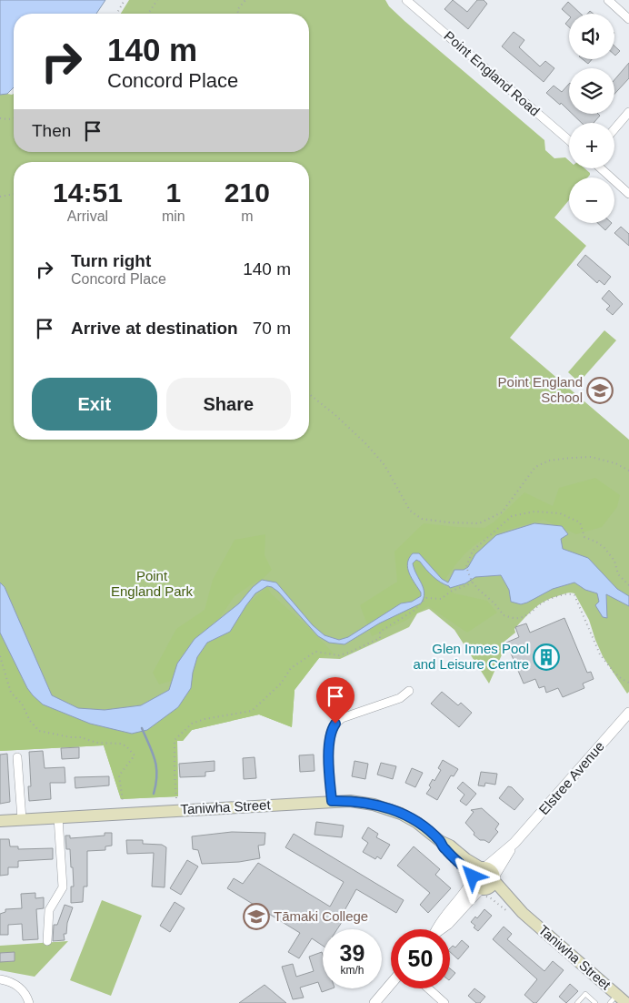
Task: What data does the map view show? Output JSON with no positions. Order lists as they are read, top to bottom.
{
  "streets": {
    "main road": ["Taniwha Street"],
    "street": ["Point England Road", "Elstree Avenue"]
  },
  "crossings": [
    ["Elstree Avenue", "Taniwha Street"]
  ],
  "parks": ["Point England Park"],
  "places": {
    "school or university": ["Point England School", "Tāmaki College"],
    "building": ["Glen Innes Pool and Leisure Centre"]
  },
  "page": {
    "map_buttons": ["+", "−"],
    "turn": ["140 m", "Concord Place"],
    "then": "Then",
    "eta": [
      "14:51",
      "Arrival",
      "1",
      "min",
      "210",
      "m"
    ],
    "list": [
      {
        "name": "Turn right",
        "note": "Concord Place",
        "value": "140 m"
      },
      {
        "name": "Arrive at destination",
        "value": "70 m"
      }
    ],
    "buttons": ["Exit", "Share"],
    "speed": "39 km/h",
    "limit": "50"
  }
}
